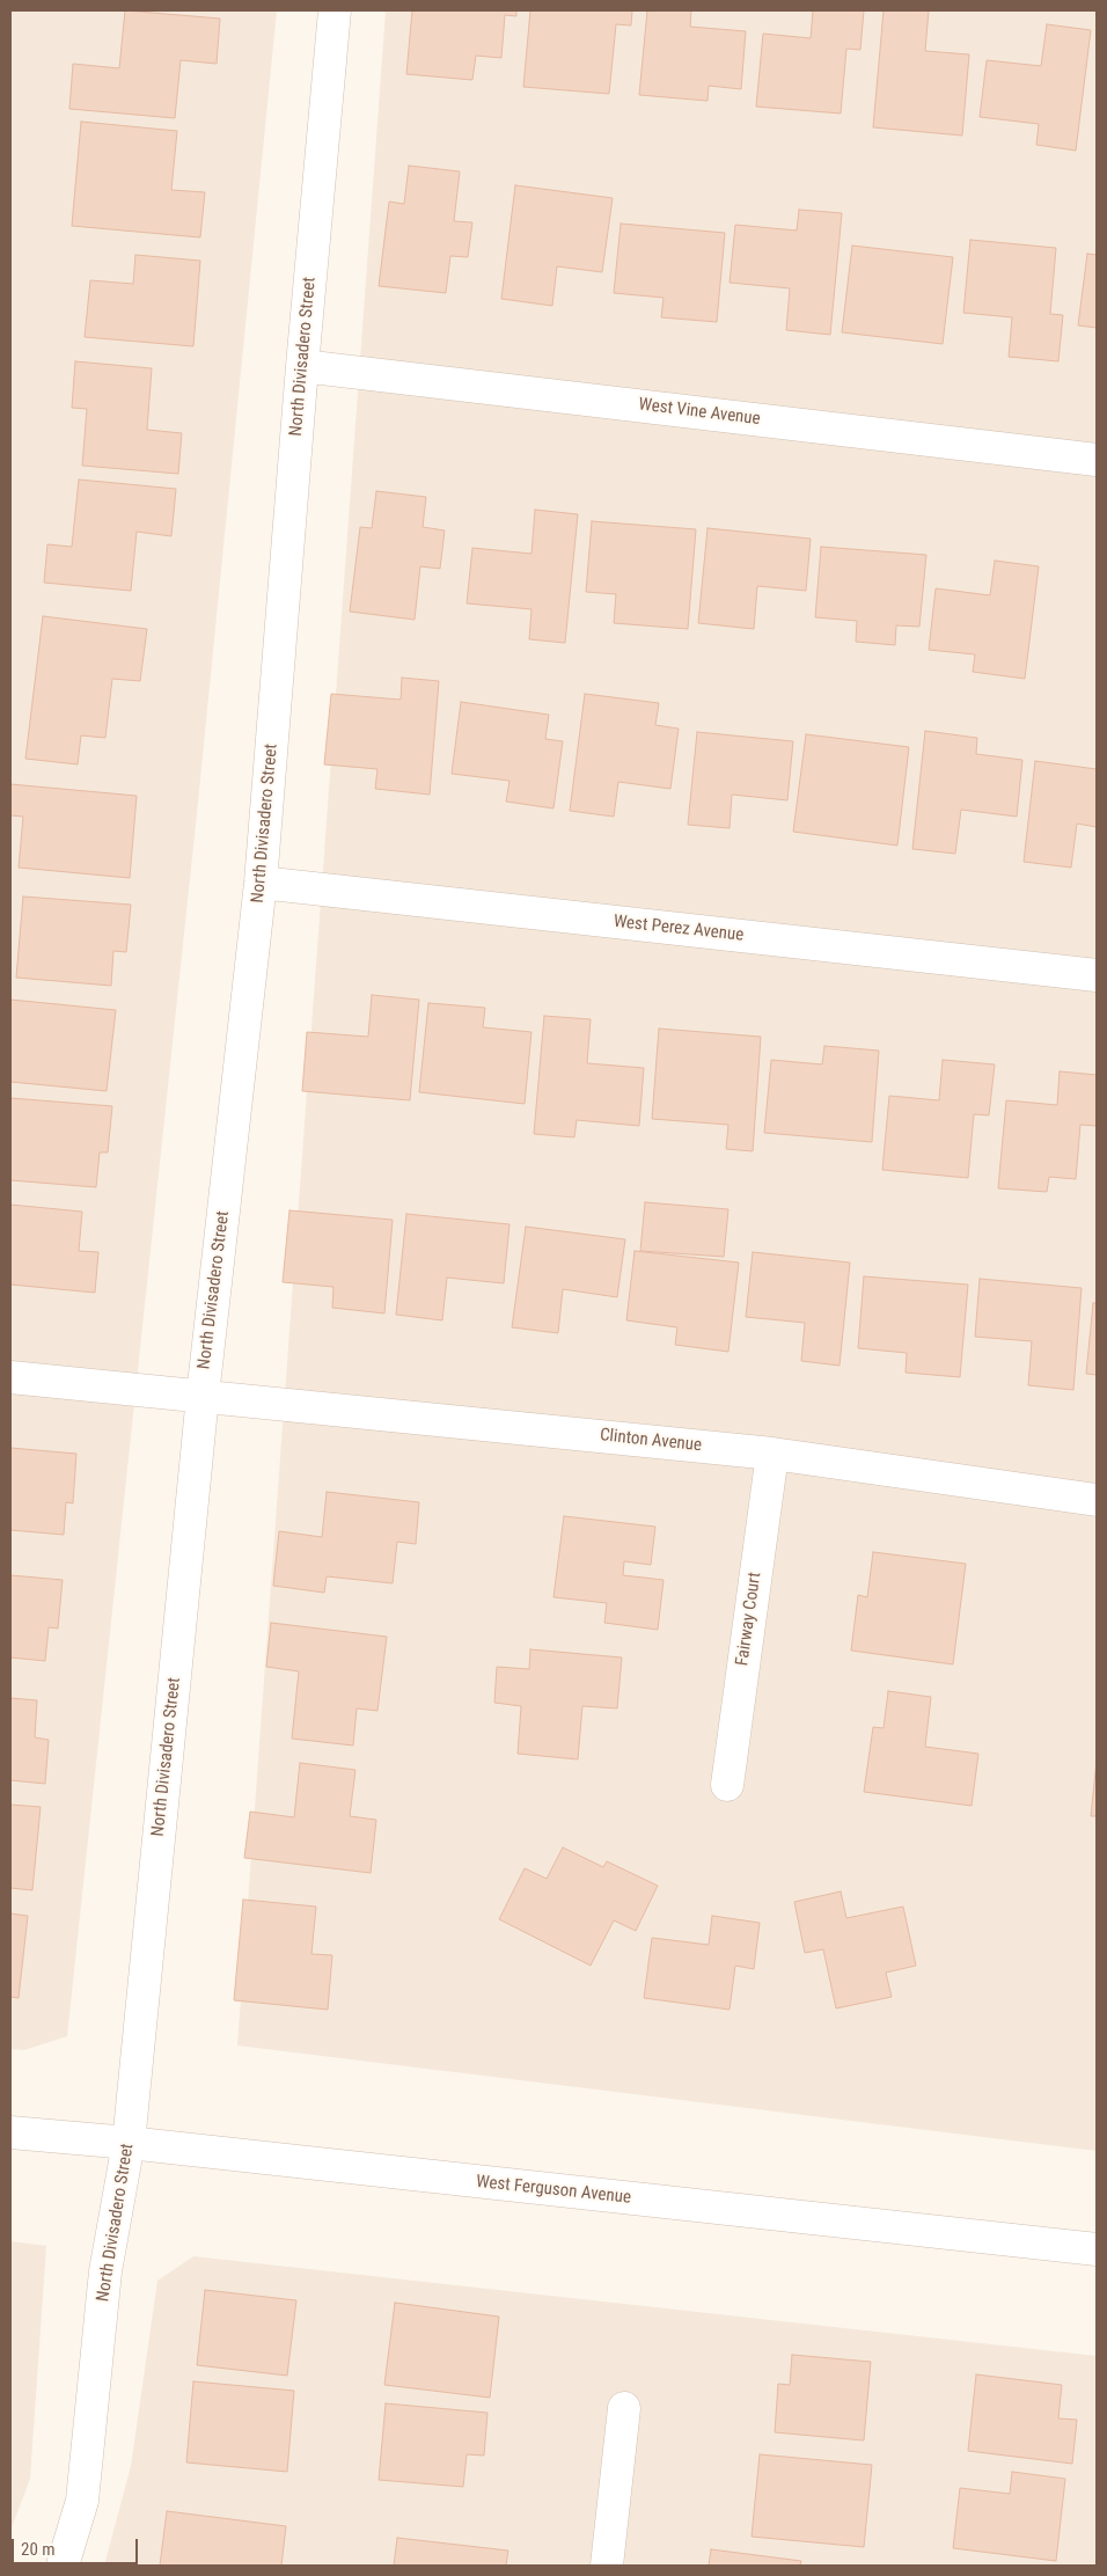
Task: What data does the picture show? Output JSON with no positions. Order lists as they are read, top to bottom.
{
  "streets": {
    "street": [
      "North Divisadero Street",
      "West Vine Avenue",
      "West Perez Avenue",
      "Clinton Avenue",
      "Fairway Court",
      "West Ferguson Avenue"
    ]
  },
  "crossings": [
    ["North Divisadero Street", "West Vine Avenue"],
    ["North Divisadero Street", "West Perez Avenue"],
    ["North Divisadero Street", "Clinton Avenue"],
    ["North Divisadero Street", "West Ferguson Avenue"],
    ["Clinton Avenue", "Fairway Court"]
  ],
  "scale_bar": "20 m"
}
